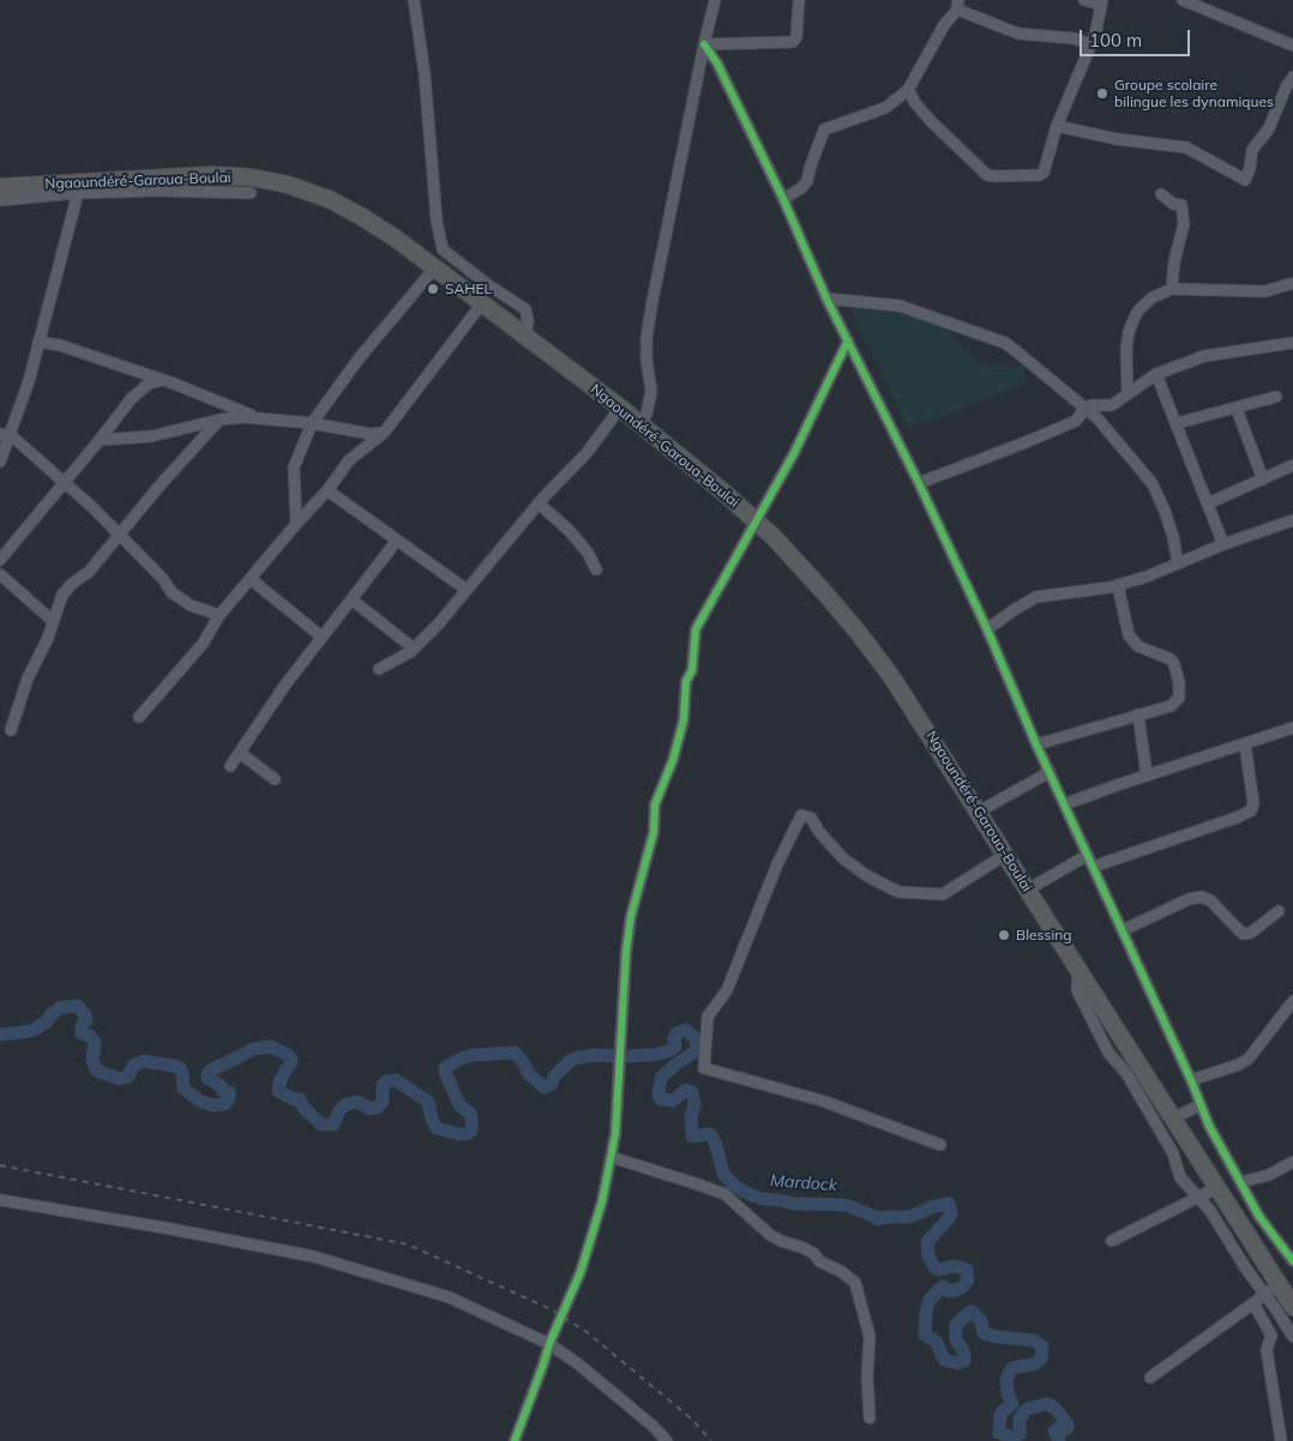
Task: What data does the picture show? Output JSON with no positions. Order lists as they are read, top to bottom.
{
  "streets": {
    "highway": ["Ngaoundéré-Garoua-Boulai"]
  },
  "water": ["Mardock"],
  "places": ["Groupe scolaire bilingue les dynamiques", "SAHEL", "Blessing"],
  "scale_bar": "100 m"
}
